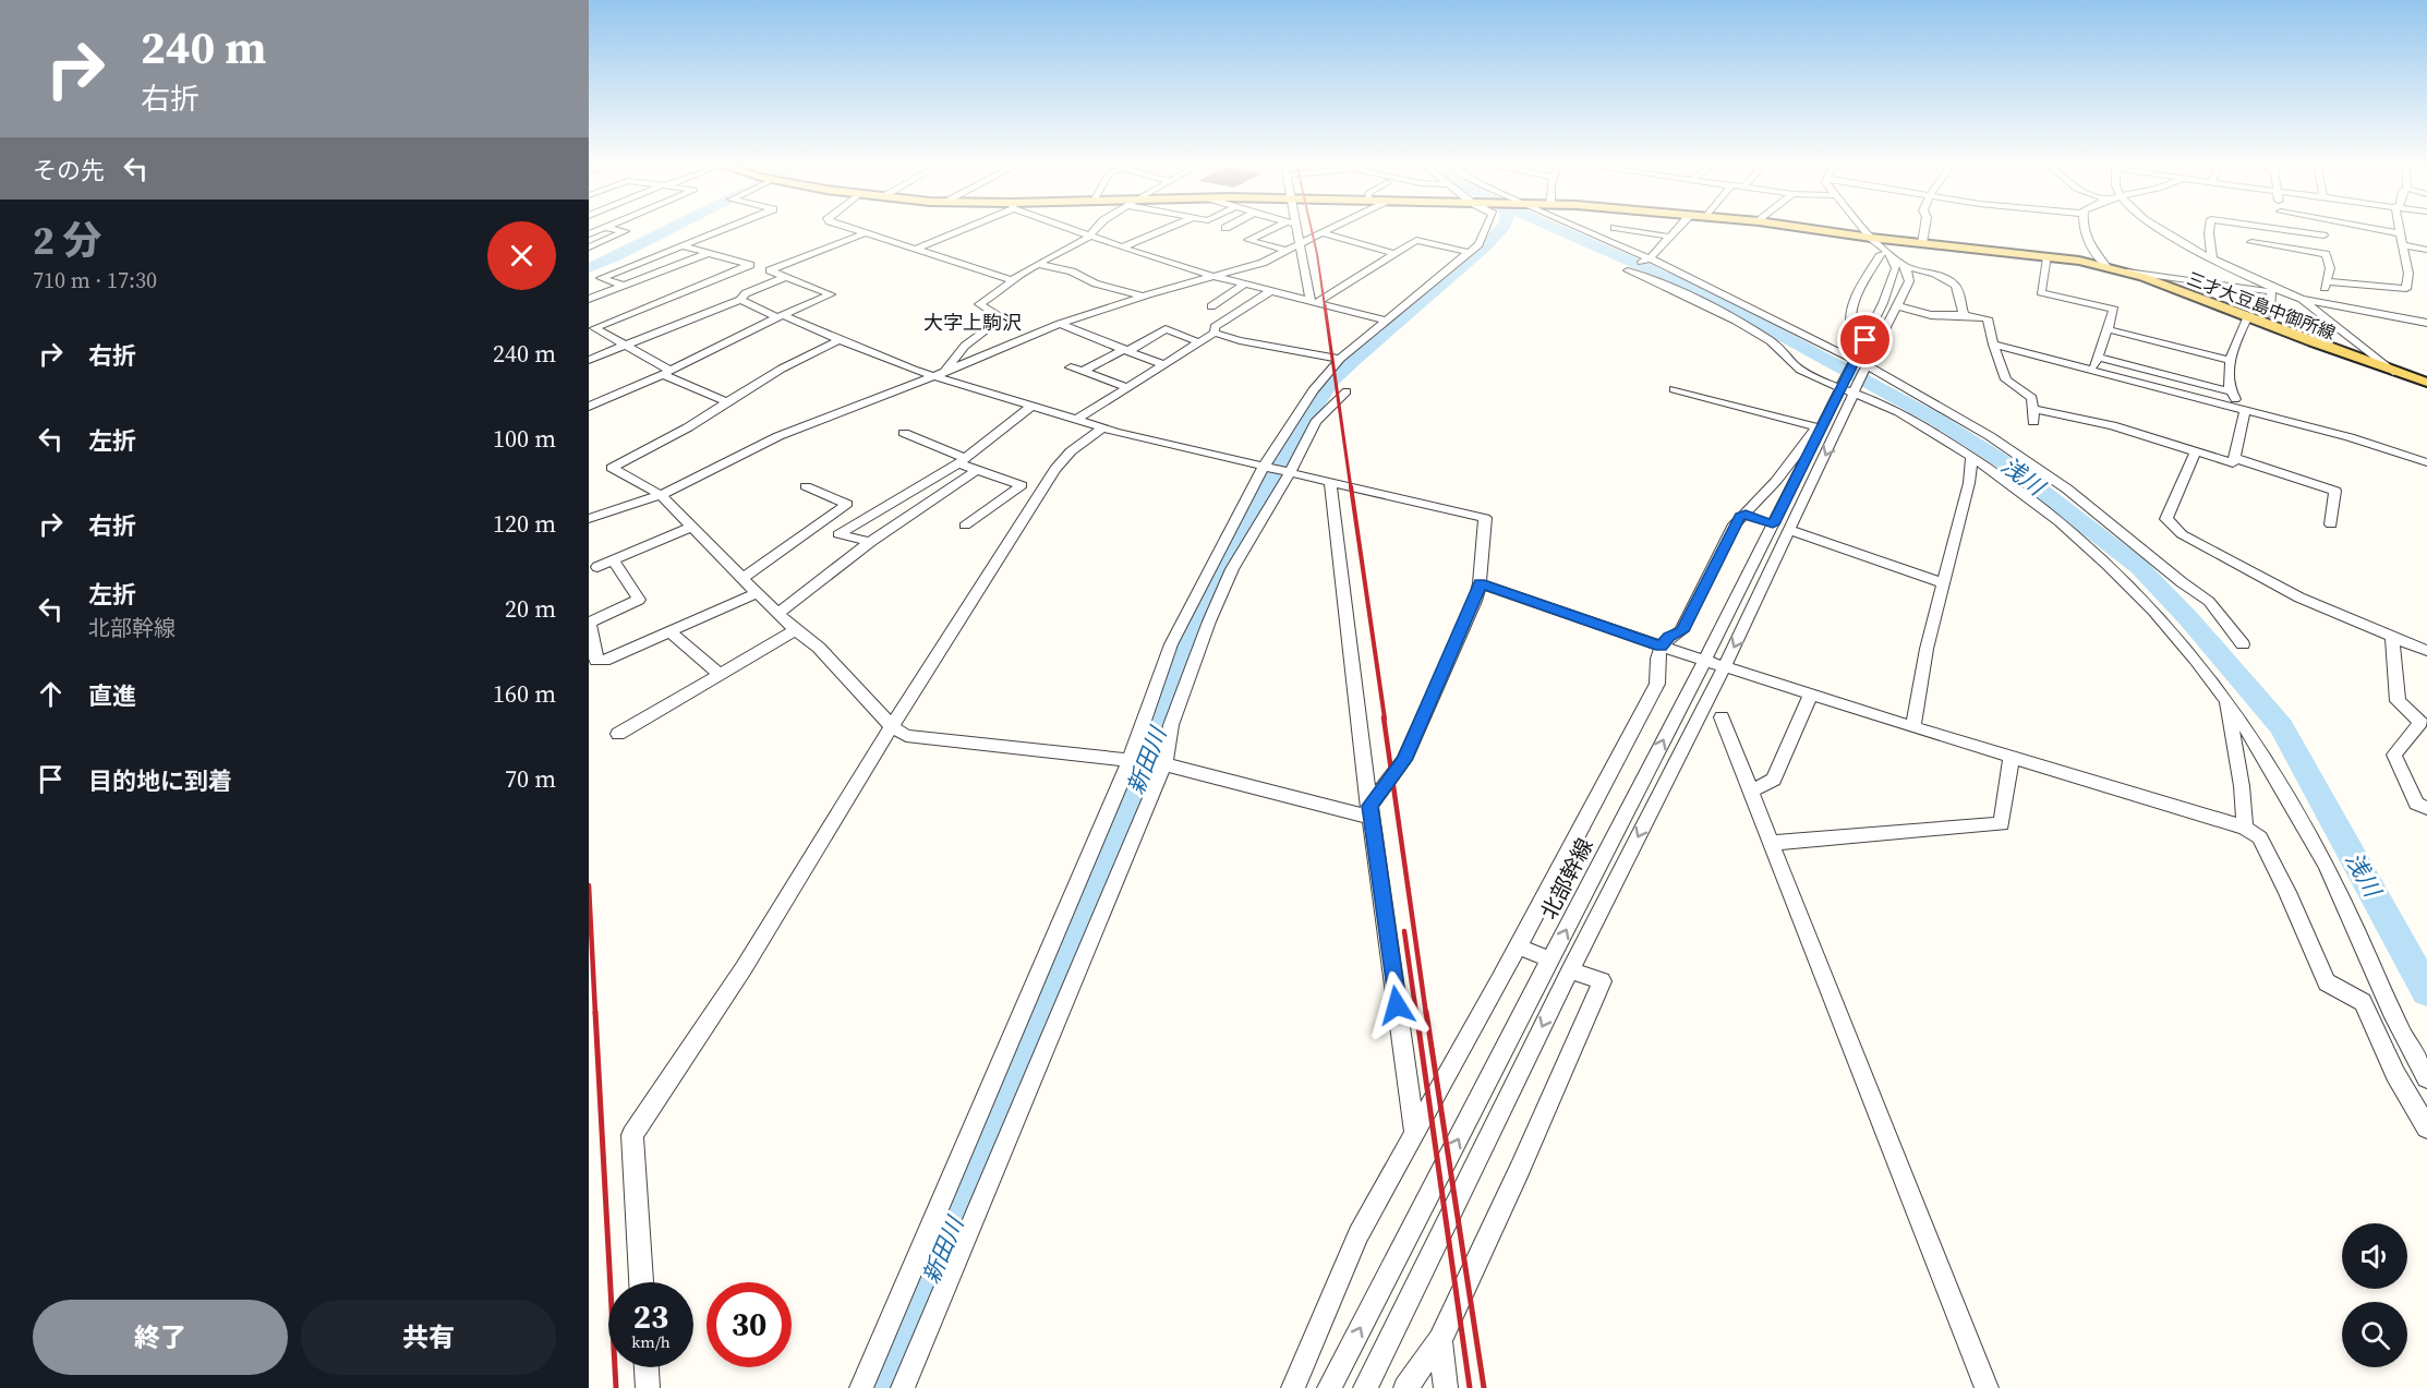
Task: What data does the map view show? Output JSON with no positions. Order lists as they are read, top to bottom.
{
  "streets": {
    "main road": ["三才大豆島中御所線"],
    "street": ["北部幹線"]
  },
  "districts": ["大字上駒沢"],
  "water": ["浅川", "新田川"],
  "page": {
    "turn": ["240 m", "右折"],
    "then": "その先",
    "heading": ["2 分", "710 m · 17:30"],
    "list": [
      {
        "name": "右折",
        "value": "240 m"
      },
      {
        "name": "左折",
        "value": "100 m"
      },
      {
        "name": "右折",
        "value": "120 m"
      },
      {
        "name": "左折",
        "note": "北部幹線",
        "value": "20 m"
      },
      {
        "name": "直進",
        "value": "160 m"
      },
      {
        "name": "目的地に到着",
        "value": "70 m"
      }
    ],
    "speed": "23 km/h",
    "limit": "30",
    "buttons": ["終了", "共有"]
  }
}
